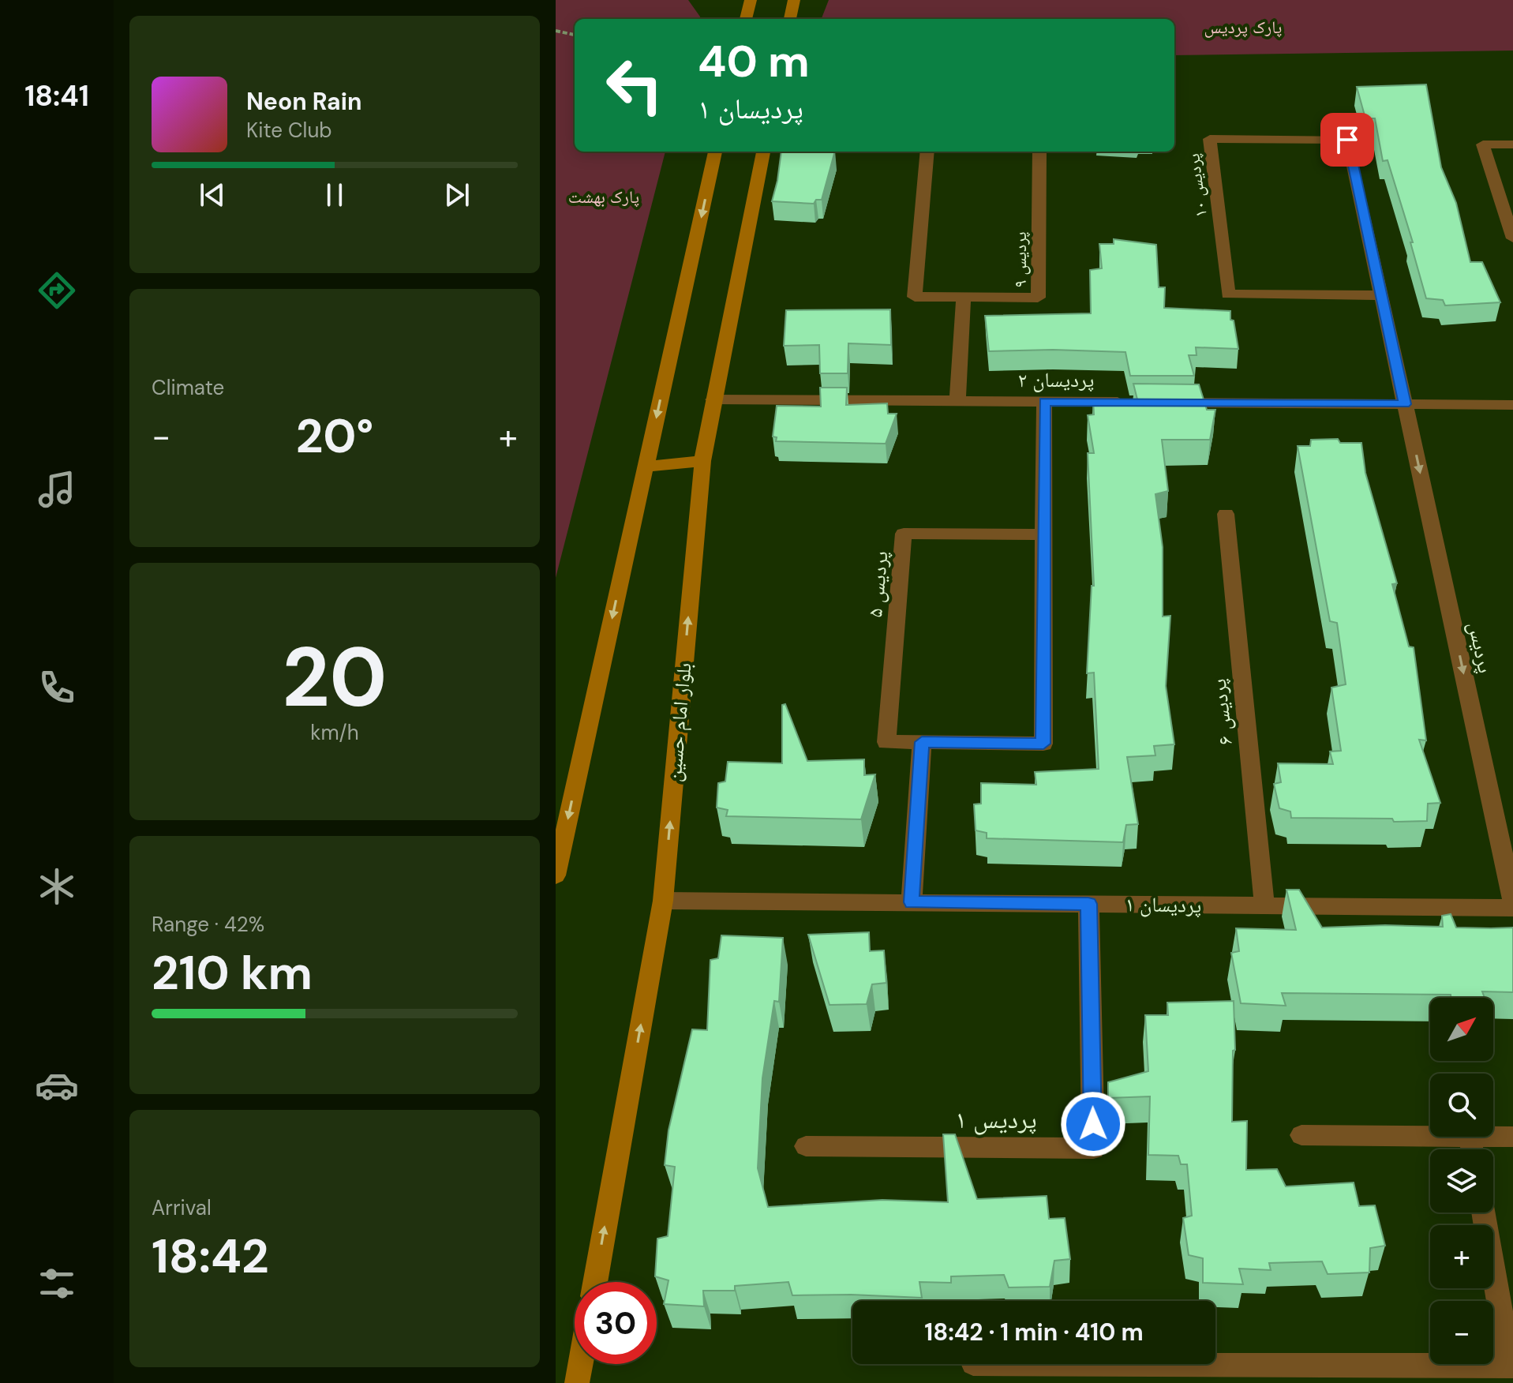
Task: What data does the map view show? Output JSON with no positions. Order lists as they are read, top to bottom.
{
  "streets": {
    "main road": ["بلوار امام حسین"],
    "street": [
      "پردیس ۱۰",
      "پردیس ۹",
      "پردیسان ۲",
      "پردیس ۵",
      "پردیس",
      "پردیس ۶",
      "پردیسان ۱",
      "پردیس ۱"
    ]
  },
  "crossings": [
    ["پردیس ۱۰", "پردیس"],
    ["پردیسان ۲", "پردیس ۵"],
    ["پردیسان ۲", "بلوار امام حسین"],
    ["پردیس ۶", "پردیسان ۱"],
    ["بلوار امام حسین", "پردیسان ۱"],
    ["پردیسان ۱", "پردیس ۱"]
  ],
  "one_way": ["پردیس"],
  "parks": ["پارک پردیس", "پارک بهشت"],
  "north": "top right",
  "page": {
    "tabs": "18:41",
    "turn": ["40 m", "پردیسان ۱"],
    "song": ["Neon Rain", "Kite Club"],
    "tile": [
      "Climate",
      ["20", "km/h"],
      ["Range · 42%", "210 km"],
      ["Arrival", "18:42"]
    ],
    "heat": ["−", "20°", "+"],
    "map_buttons": ["+", "−"],
    "limit": "30",
    "trip": "18:42 · 1 min · 410 m"
  }
}
